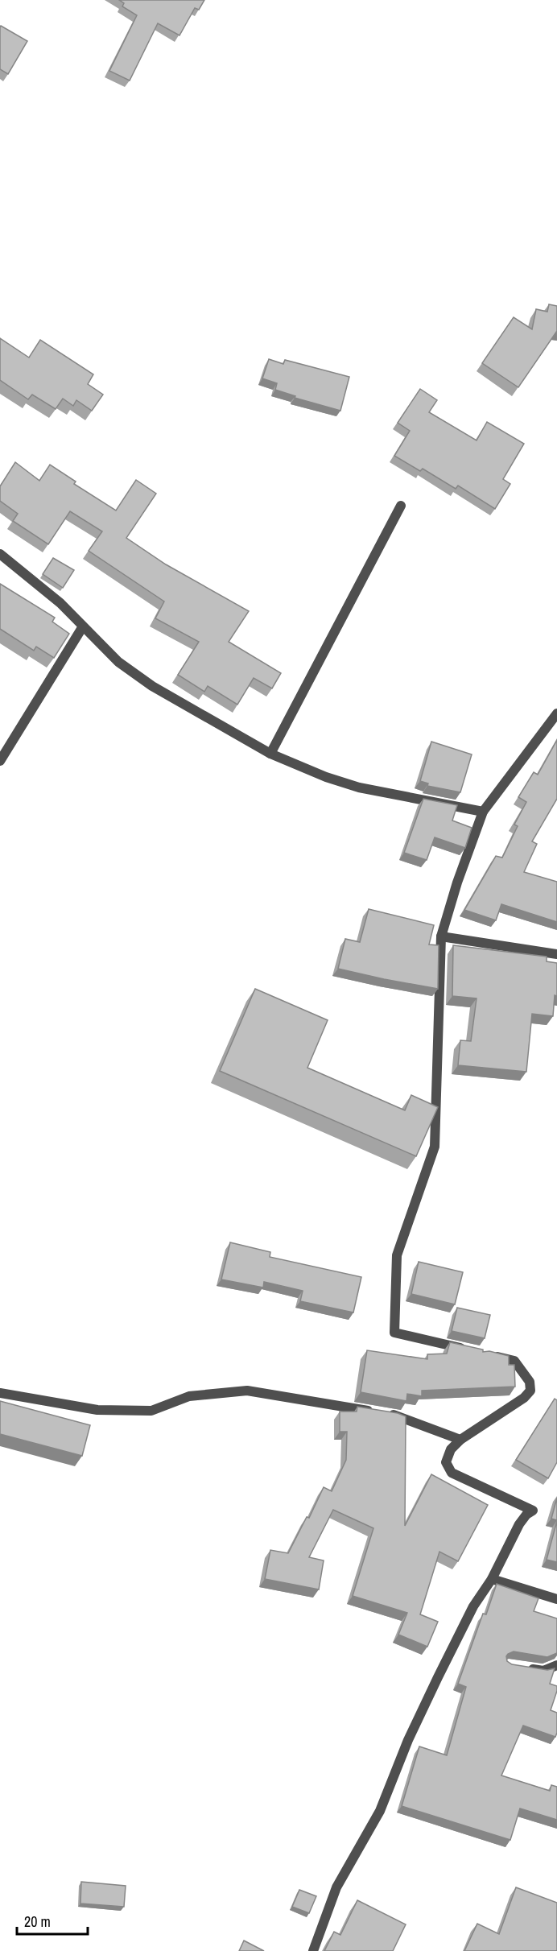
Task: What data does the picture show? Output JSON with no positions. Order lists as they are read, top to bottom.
{
  "scale_bar": "20 m"
}
